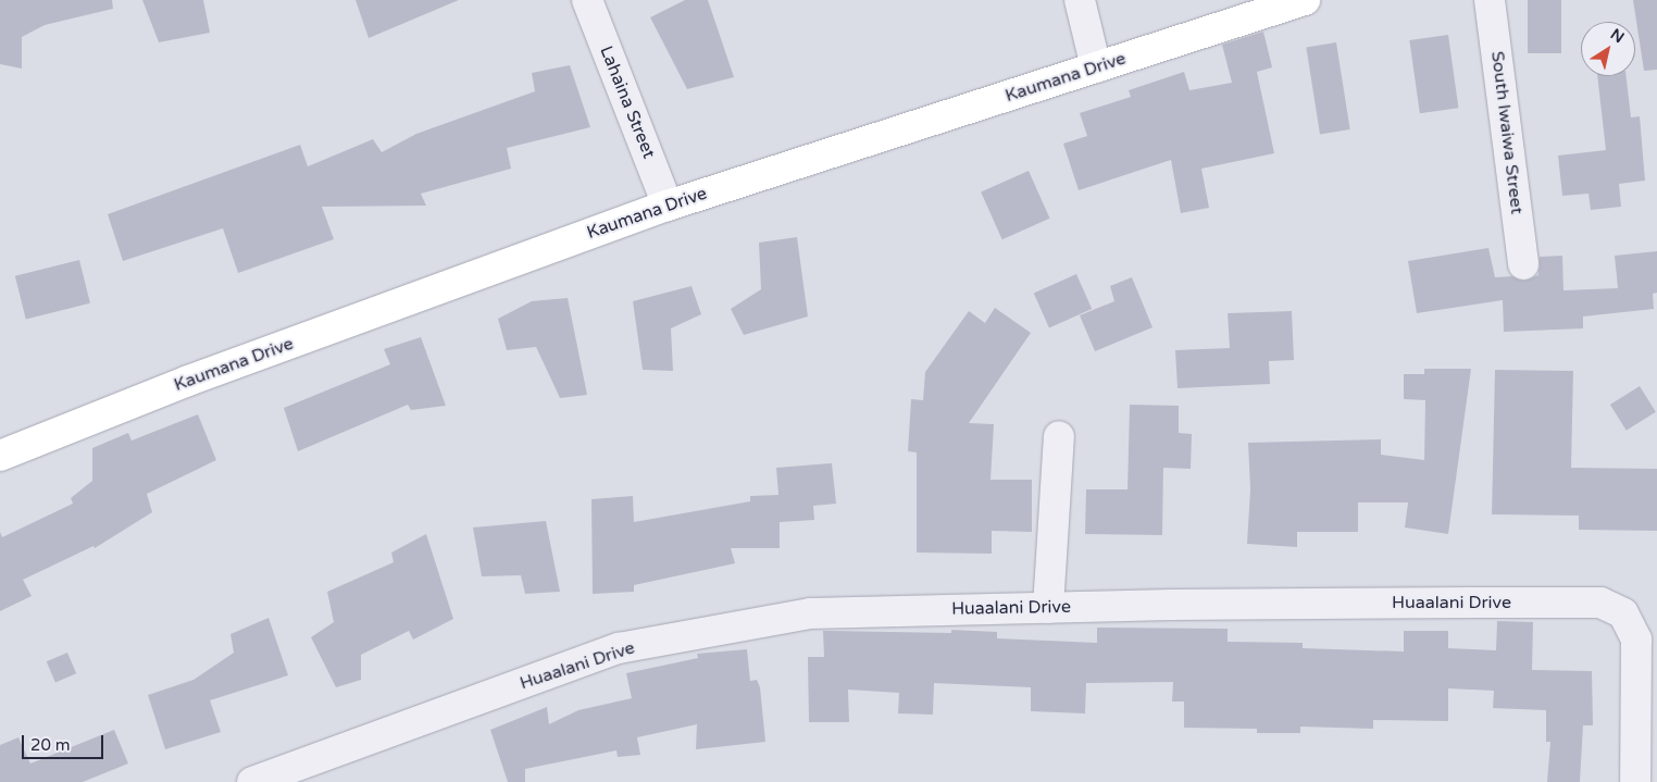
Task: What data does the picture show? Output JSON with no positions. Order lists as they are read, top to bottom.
{
  "streets": {
    "street": [
      "Kaumana Drive",
      "Lahaina Street",
      "South Iwaiwa Street",
      "Huaalani Drive"
    ]
  },
  "crossings": [
    ["Kaumana Drive", "Lahaina Street"]
  ],
  "scale_bar": "20 m",
  "north": "top right"
}
